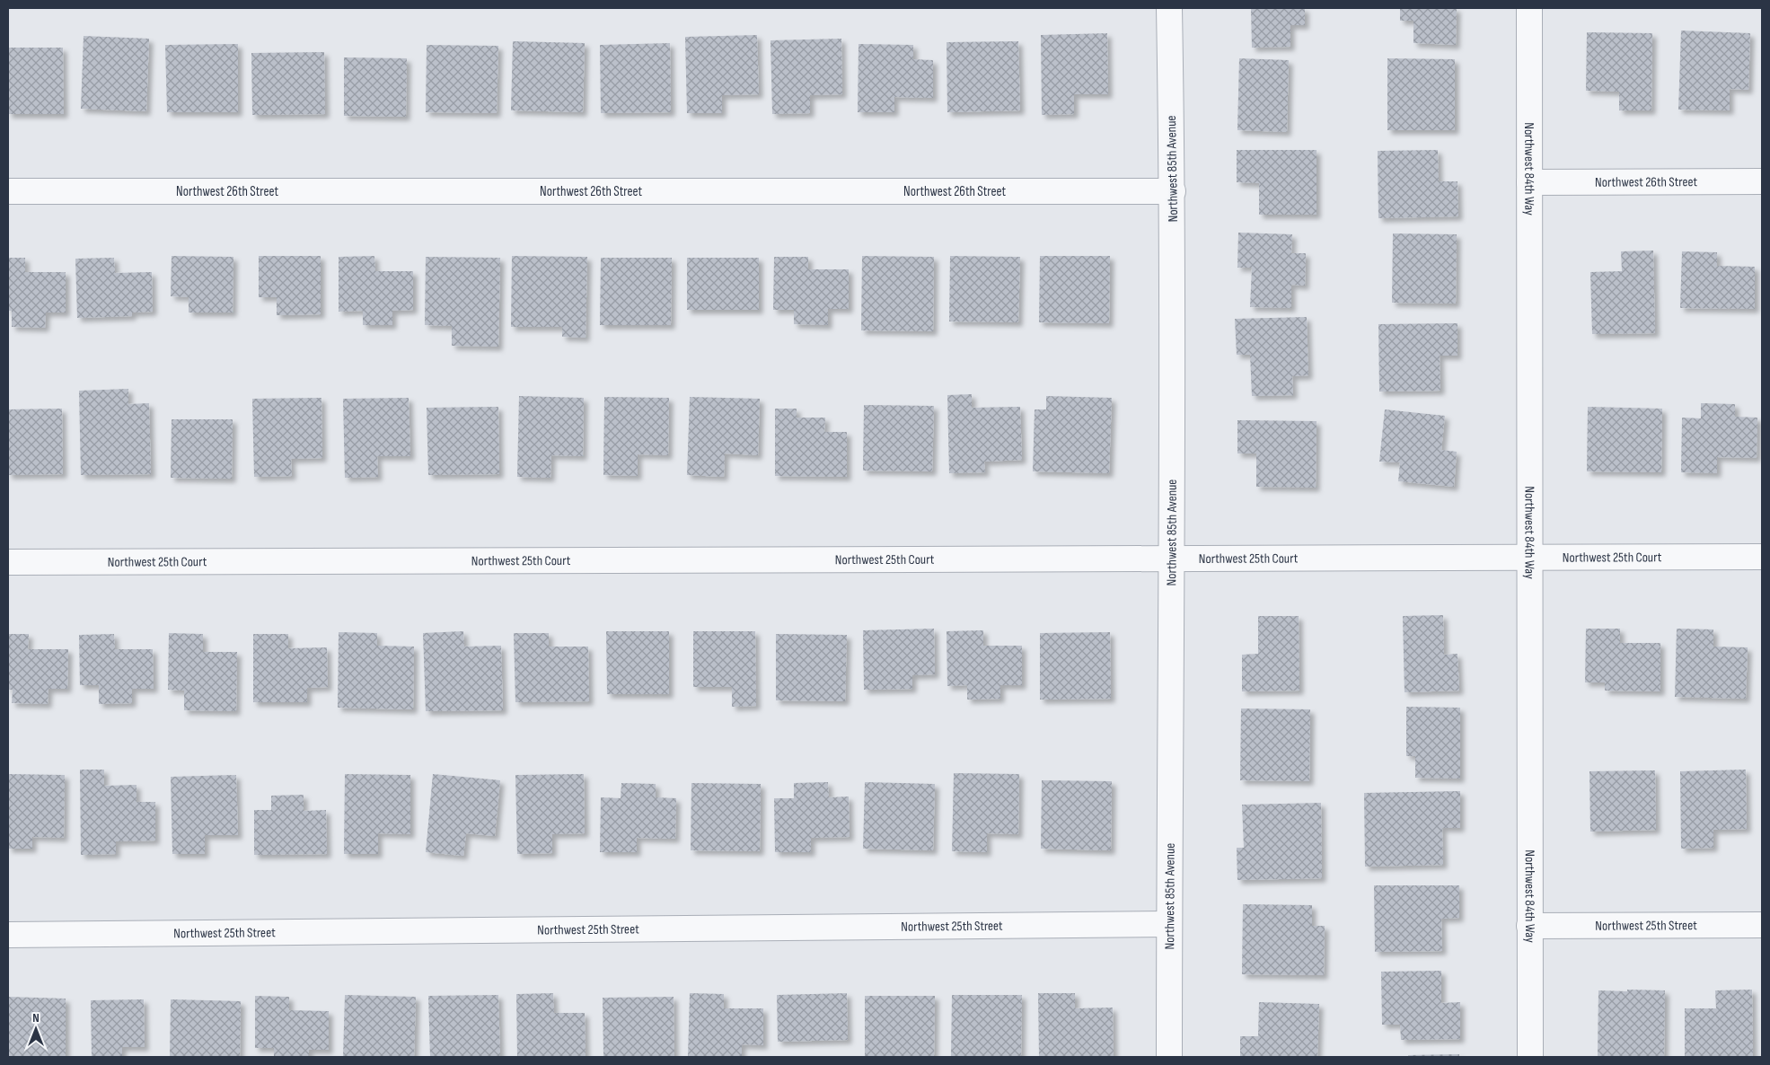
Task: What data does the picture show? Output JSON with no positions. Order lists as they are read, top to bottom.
{
  "streets": {
    "street": [
      "Northwest 85th Avenue",
      "Northwest 84th Way",
      "Northwest 26th Street",
      "Northwest 25th Court",
      "Northwest 25th Street"
    ]
  },
  "crossings": [
    ["Northwest 85th Avenue", "Northwest 26th Street"],
    ["Northwest 85th Avenue", "Northwest 25th Court"],
    ["Northwest 85th Avenue", "Northwest 25th Street"],
    ["Northwest 84th Way", "Northwest 26th Street"],
    ["Northwest 84th Way", "Northwest 25th Court"],
    ["Northwest 84th Way", "Northwest 25th Street"]
  ],
  "north": "top"
}
